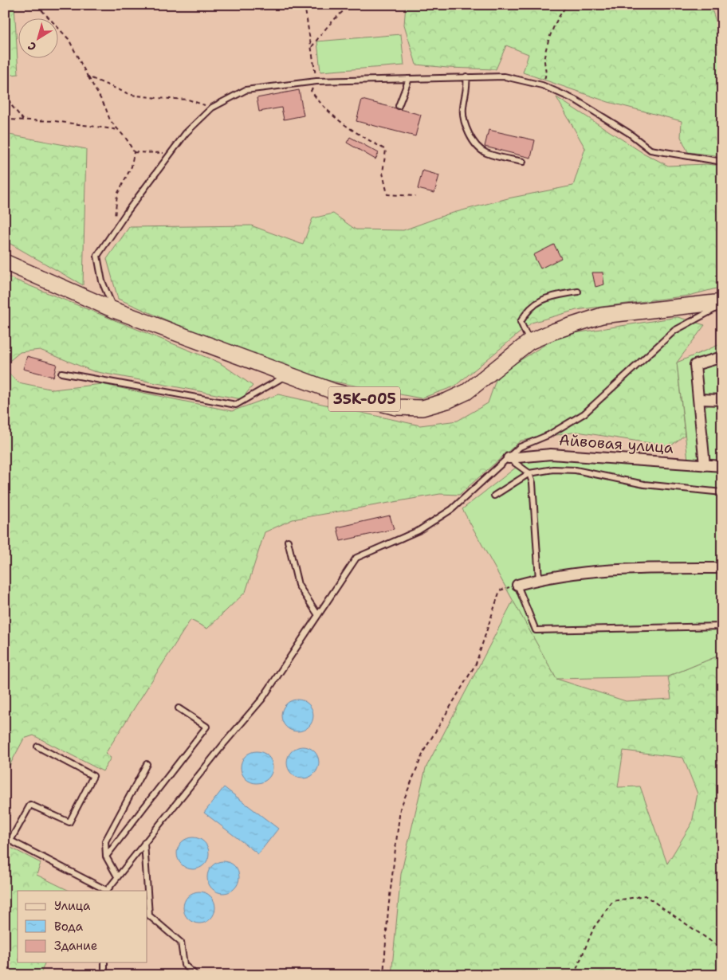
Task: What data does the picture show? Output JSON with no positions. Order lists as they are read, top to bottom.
{
  "streets": {
    "main road": ["35К-005"],
    "street": ["Айвовая улица"]
  },
  "legend": ["Улица", "Вода", "Здание"],
  "north": "bottom left"
}
